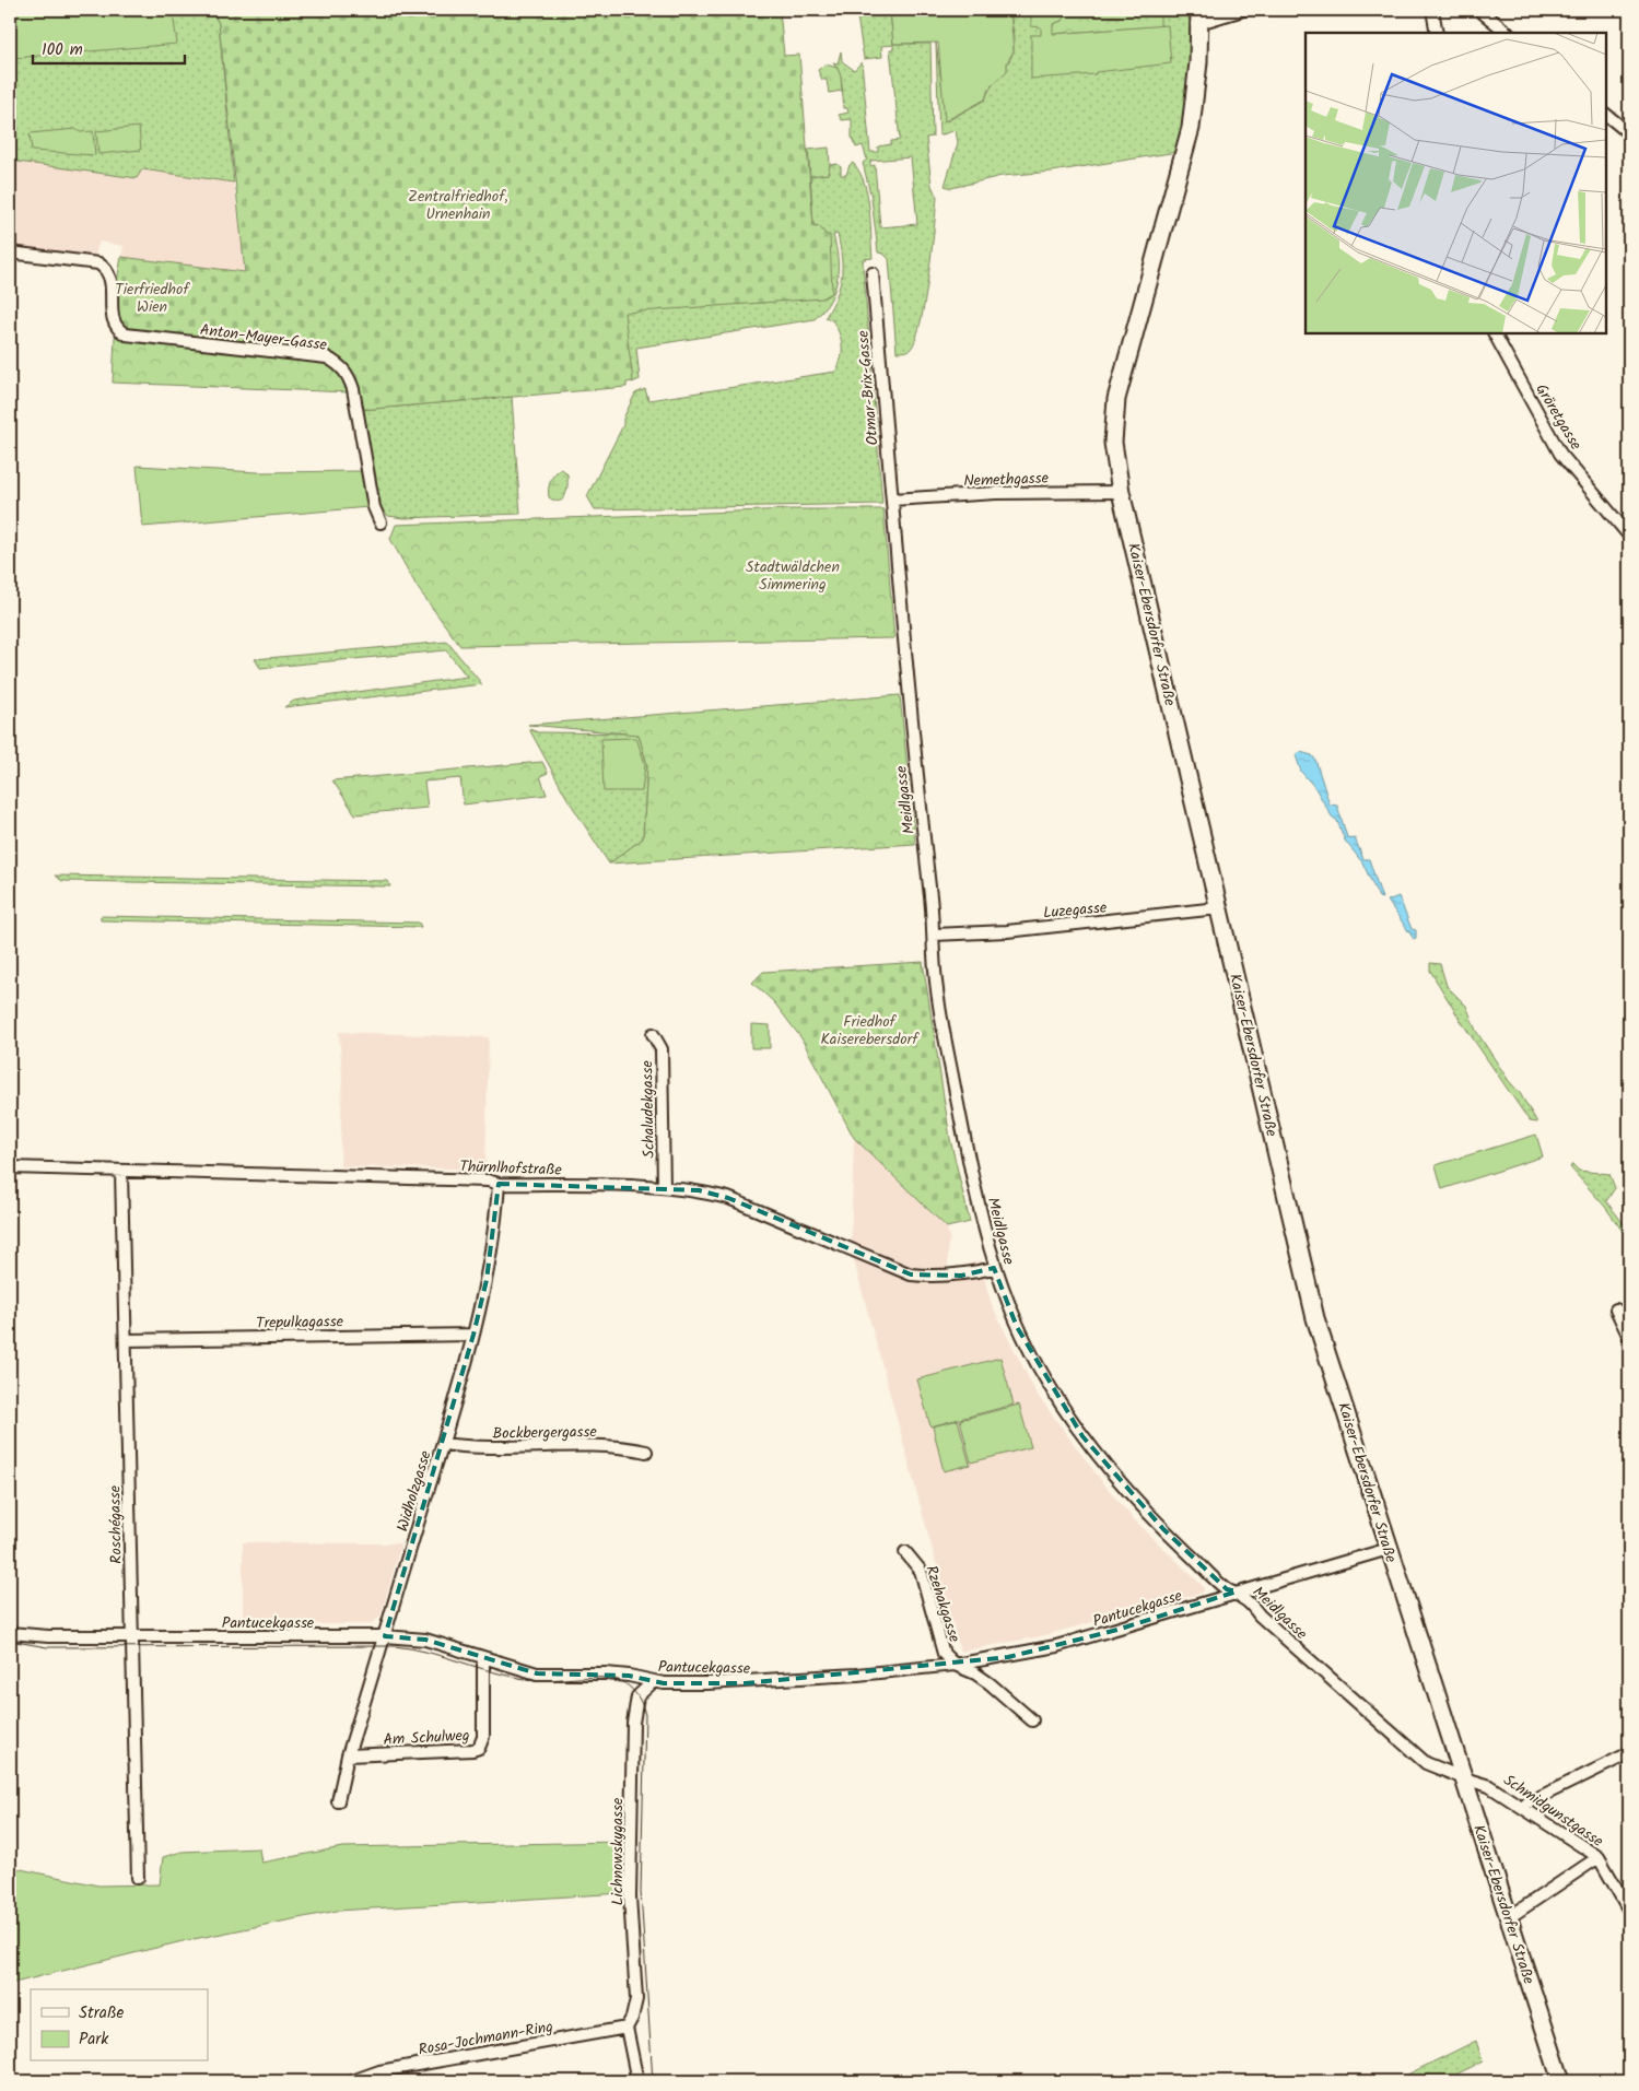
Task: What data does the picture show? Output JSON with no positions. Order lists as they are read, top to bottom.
{
  "streets": {
    "main road": ["Kaiser-Ebersdorfer Straße"],
    "street": [
      "Anton-Mayer-Gasse",
      "Otmar-Brix-Gasse",
      "Gröretgasse",
      "Nemethgasse",
      "Meidlgasse",
      "Luzegasse",
      "Schaludekgasse",
      "Thürnlhofstraße",
      "Trepulkagasse",
      "Bockbergergasse",
      "Widholzgasse",
      "Roschégasse",
      "Rzehakgasse",
      "Pantucekgasse",
      "Am Schulweg",
      "Schmidgunstgasse",
      "Lichnowskygasse",
      "Rosa-Jochmann-Ring"
    ]
  },
  "crossings": [
    ["Otmar-Brix-Gasse", "Nemethgasse"],
    ["Otmar-Brix-Gasse", "Meidlgasse"],
    ["Nemethgasse", "Kaiser-Ebersdorfer Straße"],
    ["Nemethgasse", "Meidlgasse"],
    ["Kaiser-Ebersdorfer Straße", "Meidlgasse"],
    ["Kaiser-Ebersdorfer Straße", "Luzegasse"],
    ["Kaiser-Ebersdorfer Straße", "Pantucekgasse"],
    ["Kaiser-Ebersdorfer Straße", "Schmidgunstgasse"],
    ["Meidlgasse", "Luzegasse"],
    ["Meidlgasse", "Thürnlhofstraße"],
    ["Meidlgasse", "Pantucekgasse"],
    ["Meidlgasse", "Schmidgunstgasse"],
    ["Schaludekgasse", "Thürnlhofstraße"],
    ["Thürnlhofstraße", "Widholzgasse"],
    ["Thürnlhofstraße", "Roschégasse"],
    ["Trepulkagasse", "Widholzgasse"],
    ["Trepulkagasse", "Roschégasse"],
    ["Bockbergergasse", "Widholzgasse"],
    ["Widholzgasse", "Pantucekgasse"],
    ["Widholzgasse", "Am Schulweg"],
    ["Roschégasse", "Pantucekgasse"],
    ["Rzehakgasse", "Pantucekgasse"],
    ["Pantucekgasse", "Am Schulweg"],
    ["Pantucekgasse", "Lichnowskygasse"],
    ["Lichnowskygasse", "Rosa-Jochmann-Ring"]
  ],
  "parks": [
    "Zentralfriedhof, Urnenhain",
    "Tierfriedhof Wien",
    "Stadtwäldchen Simmering",
    "Friedhof Kaiserebersdorf"
  ],
  "legend": ["Straße", "Park"],
  "scale_bar": "100 m"
}
